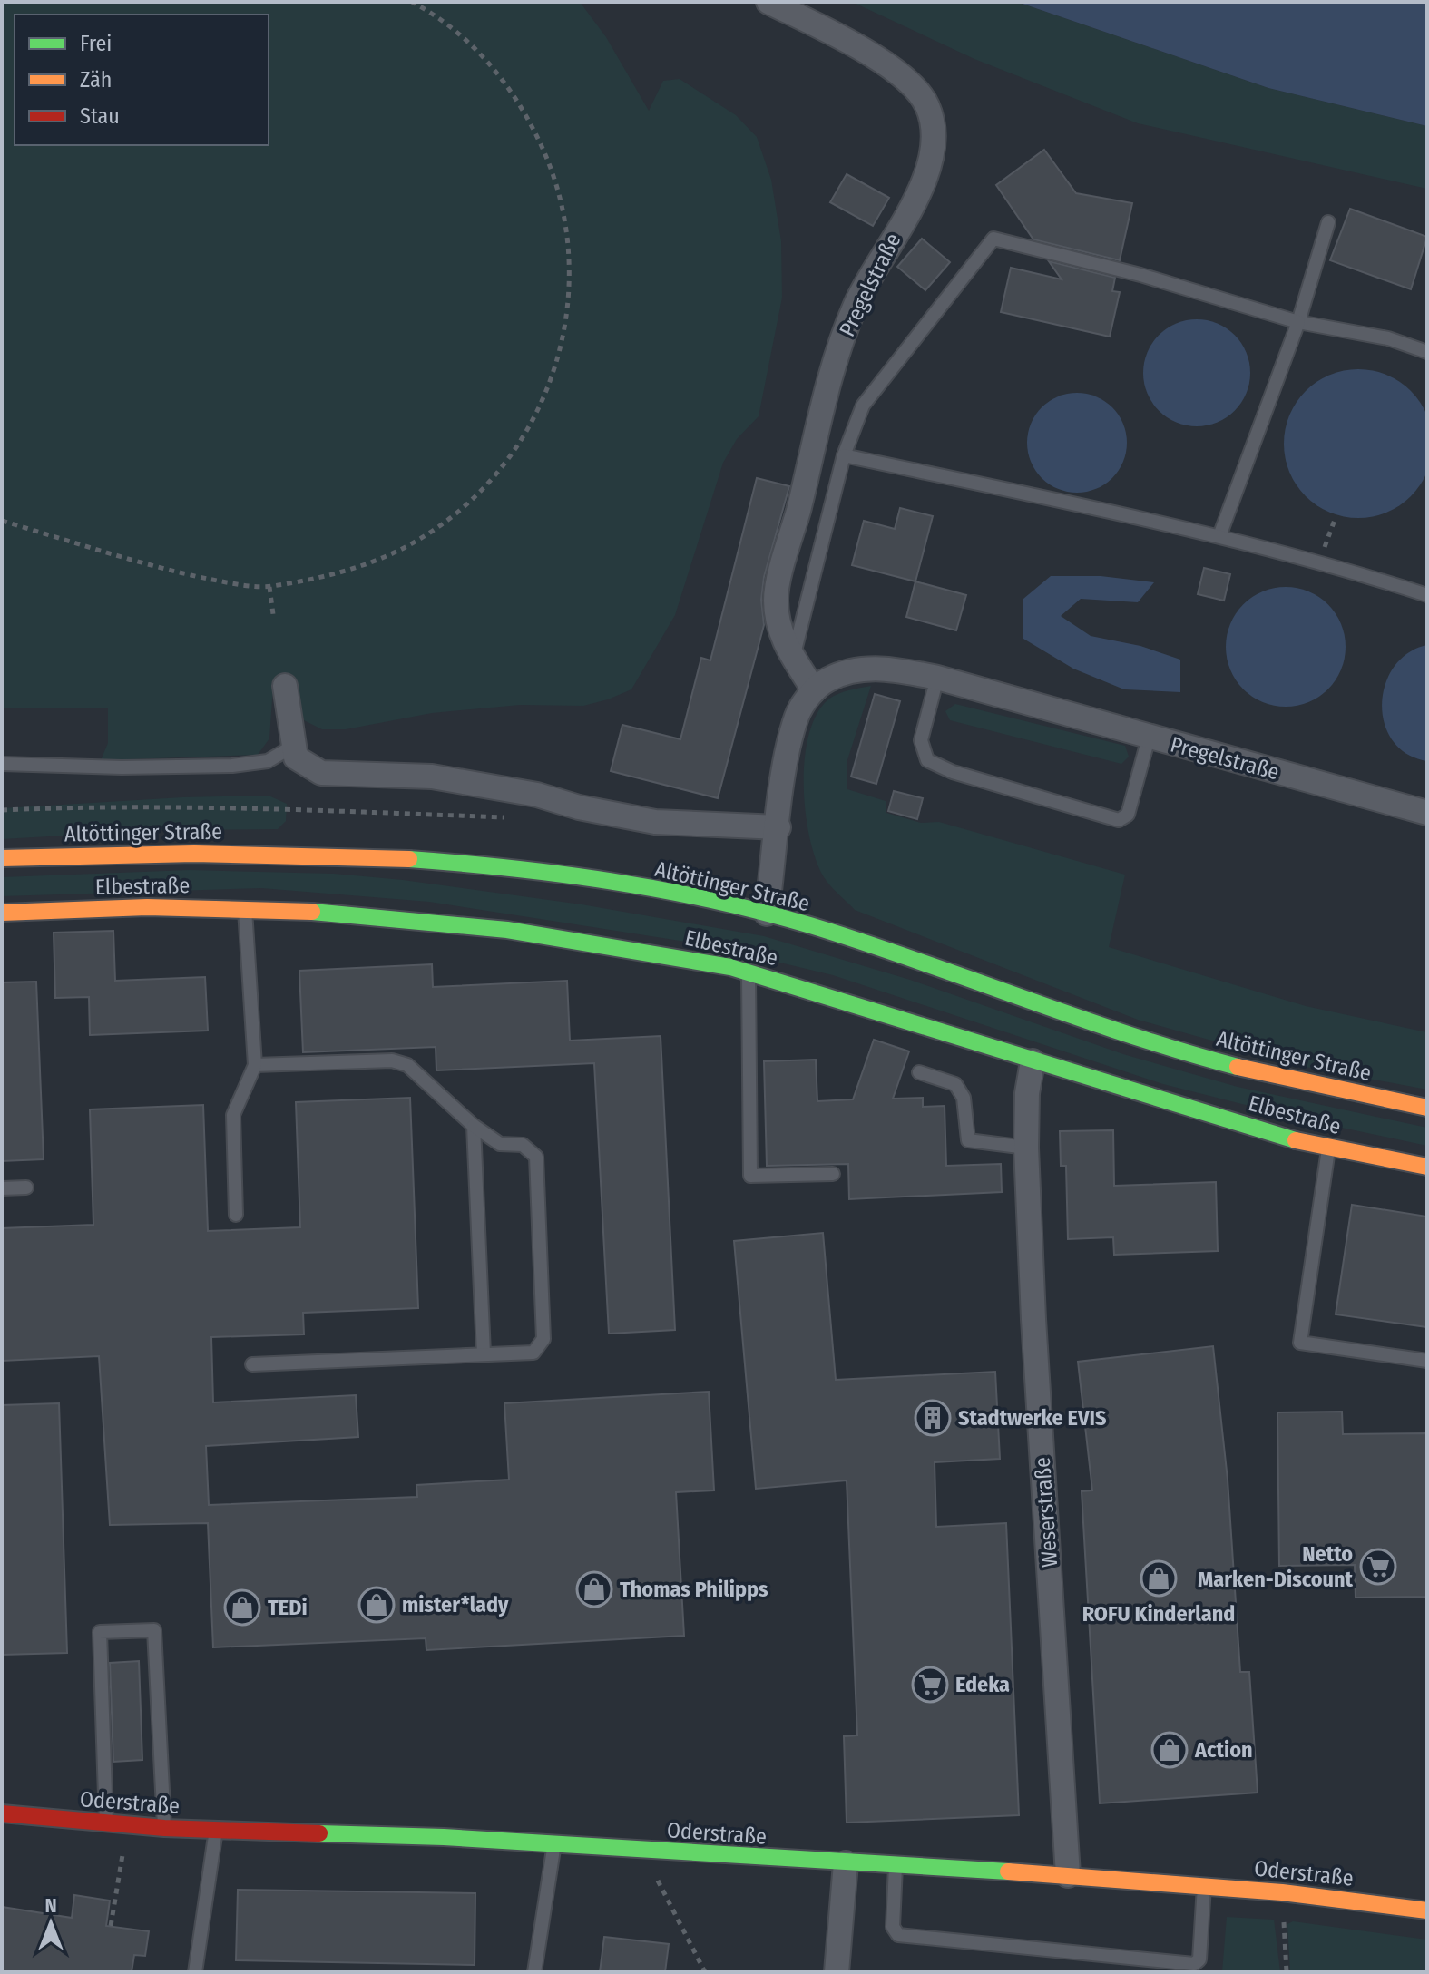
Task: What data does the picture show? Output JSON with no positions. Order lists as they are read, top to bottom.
{
  "streets": {
    "street": [
      "Pregelstraße",
      "Altöttinger Straße",
      "Elbestraße",
      "Weserstraße",
      "Oderstraße"
    ]
  },
  "crossings": [
    ["Elbestraße", "Weserstraße"],
    ["Weserstraße", "Oderstraße"]
  ],
  "places": {
    "building": ["Stadtwerke EVIS"],
    "supermarket": ["Netto Marken-Discount", "Edeka"],
    "shop": [
      "ROFU Kinderland",
      "Thomas Philipps",
      "mister*lady",
      "TEDi",
      "Action"
    ]
  },
  "legend": ["Frei", "Zäh", "Stau"],
  "north": "top"
}
